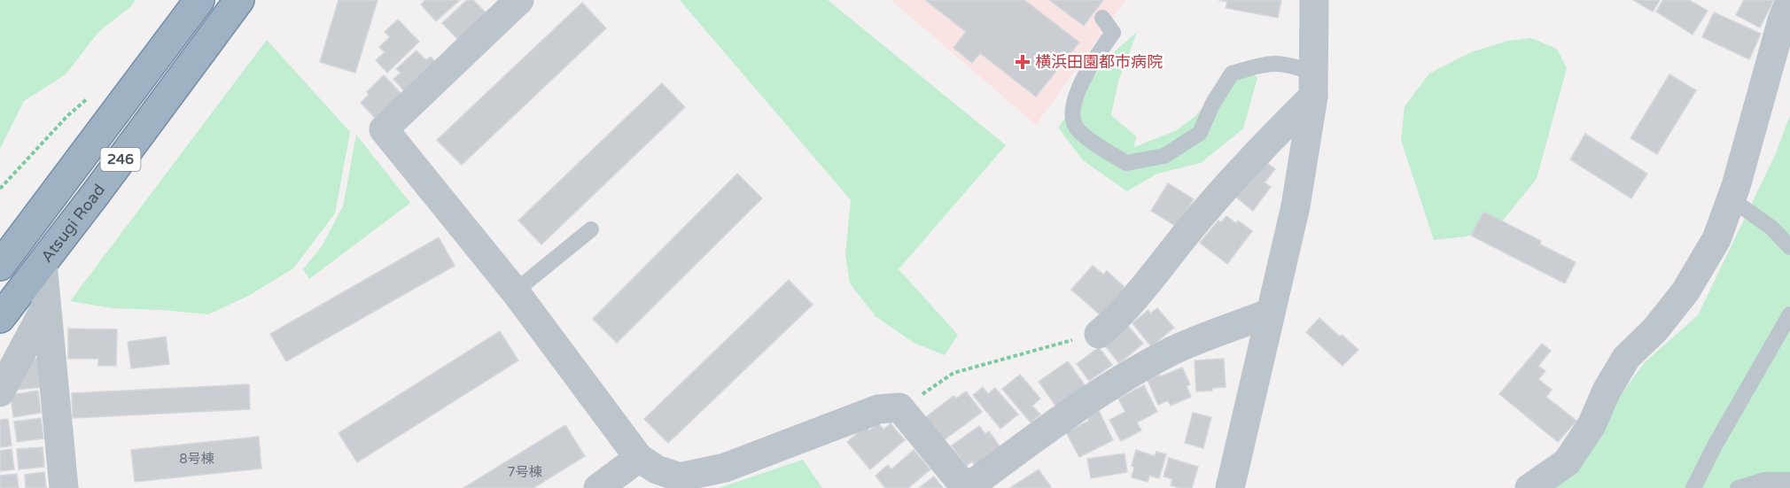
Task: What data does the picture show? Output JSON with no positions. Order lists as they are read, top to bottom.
{
  "streets": {
    "highway": ["246", "Atsugi Road"]
  },
  "places": {
    "health": ["横浜田園都市病院"]
  },
  "house_numbers": ["8号棟", "7号棟"]
}
